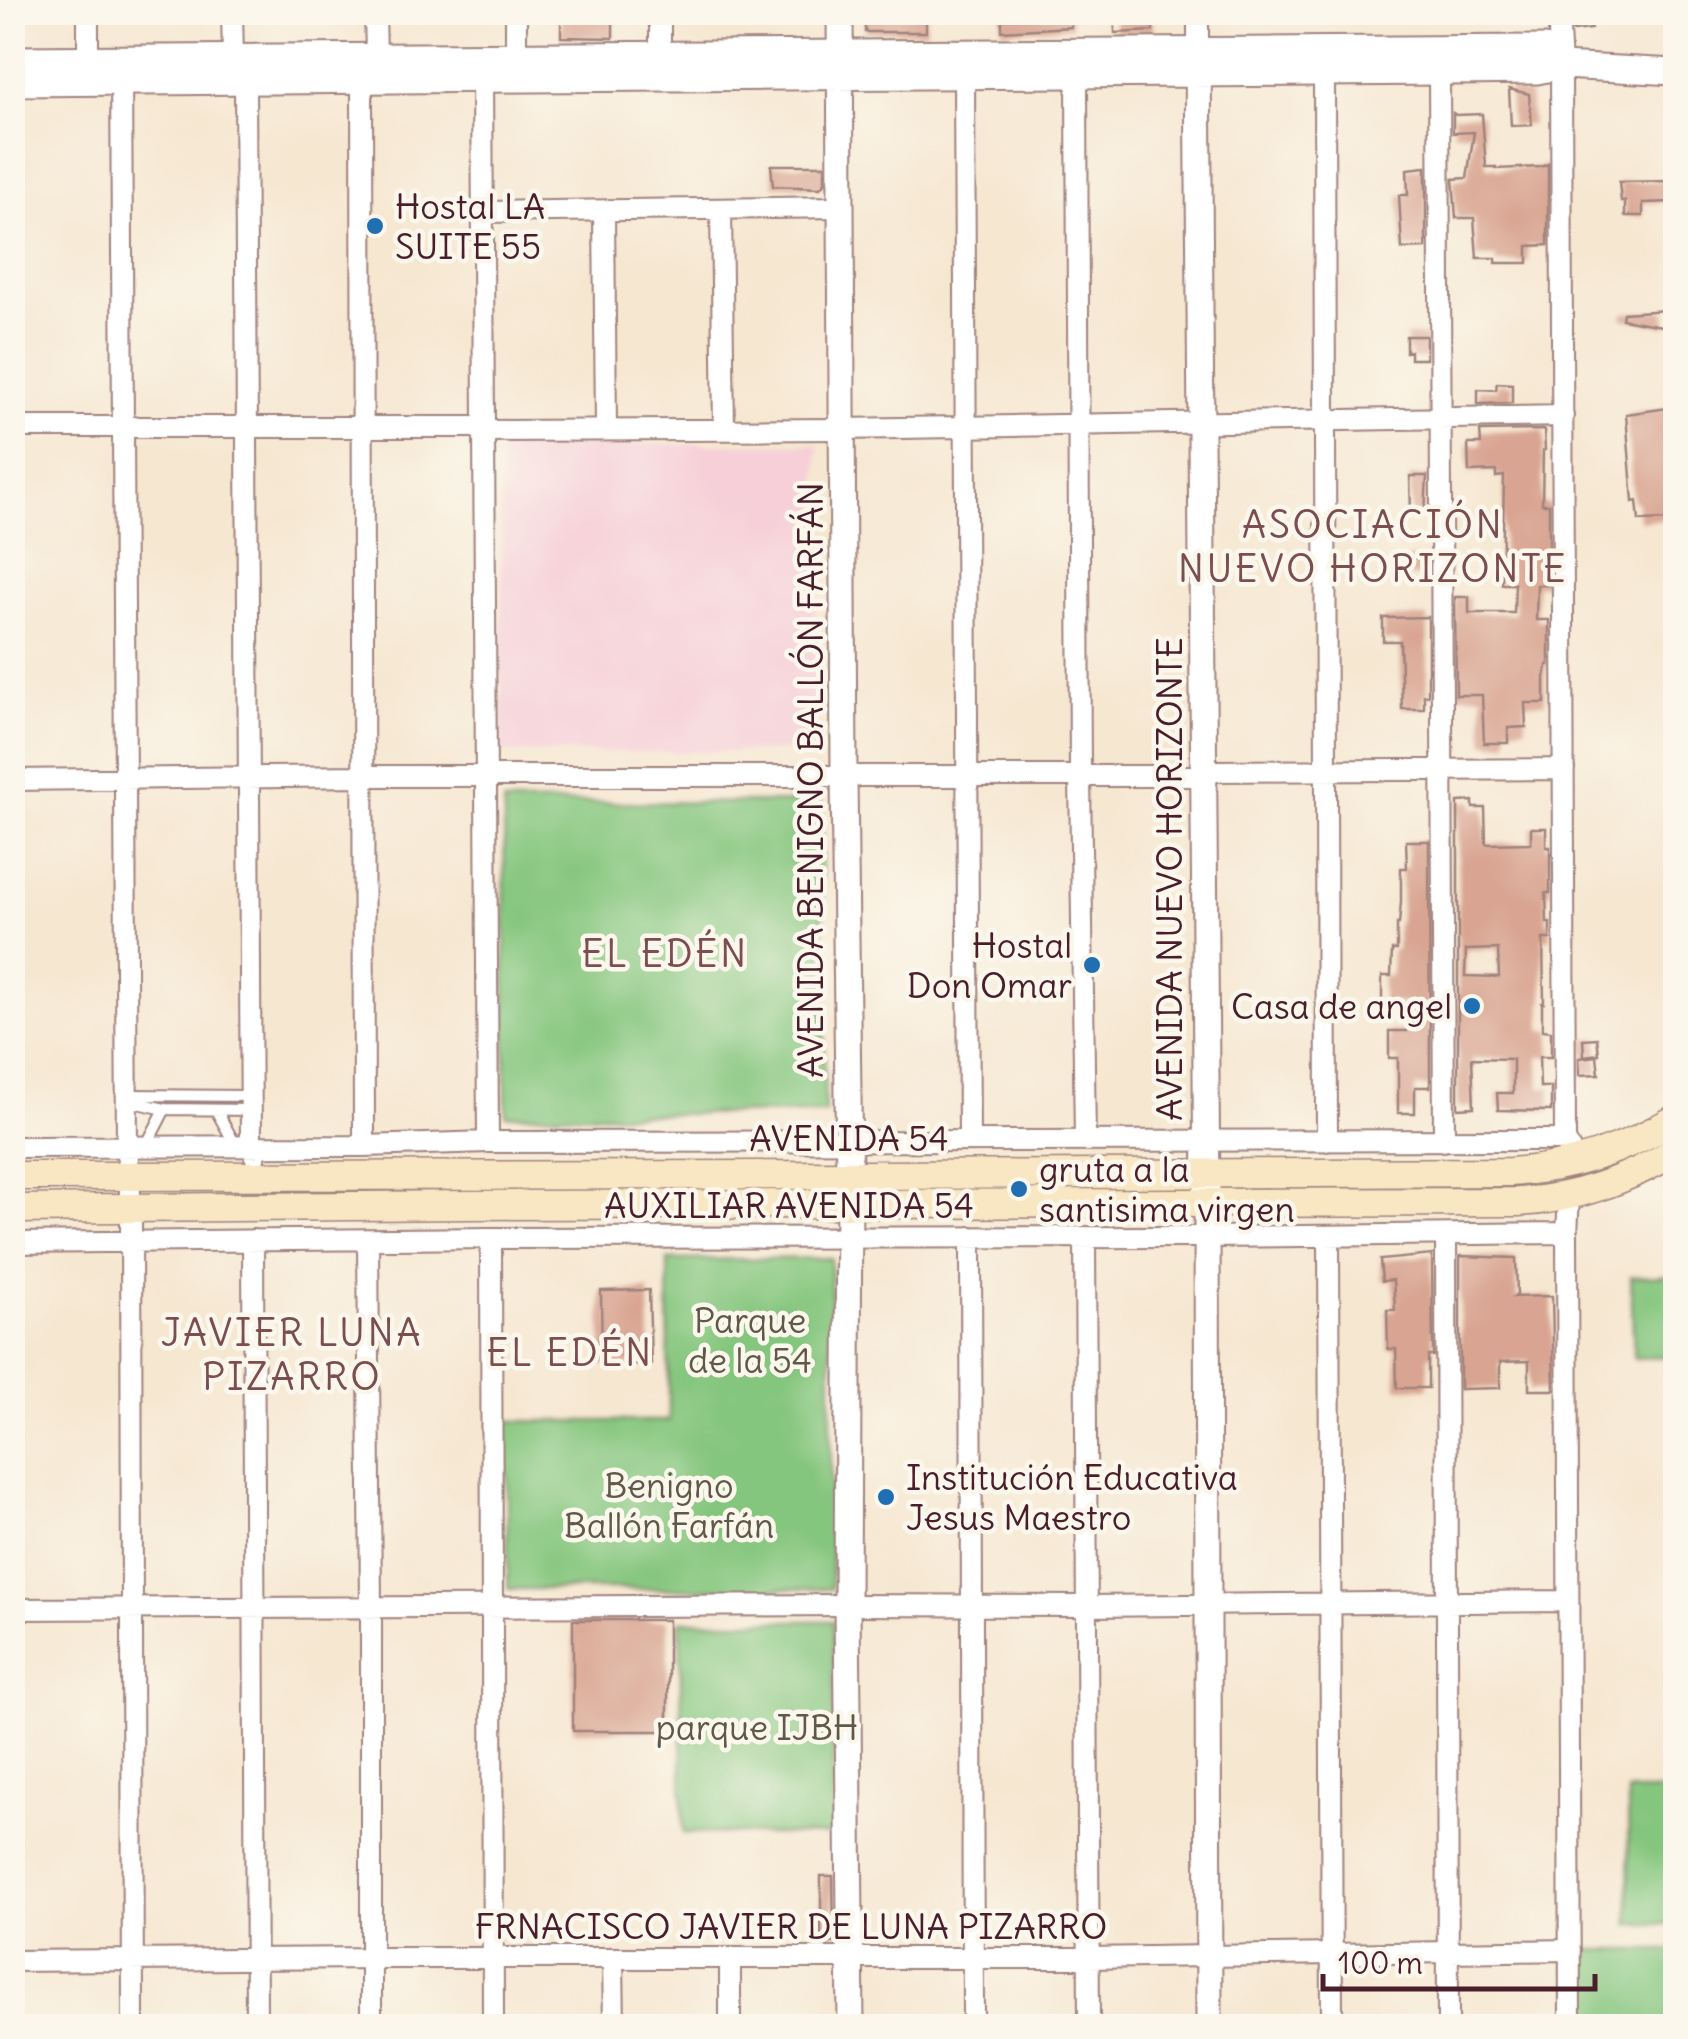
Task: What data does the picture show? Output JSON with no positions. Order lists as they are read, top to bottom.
{
  "streets": {
    "main road": ["AVENIDA 54"],
    "street": [
      "AVENIDA BENIGNO BALLÓN FARFÁN",
      "AVENIDA NUEVO HORIZONTE",
      "AUXILIAR AVENIDA 54",
      "FRNACISCO JAVIER DE LUNA PIZARRO"
    ]
  },
  "crossings": [
    ["AVENIDA BENIGNO BALLÓN FARFÁN", "AVENIDA 54"],
    ["AVENIDA BENIGNO BALLÓN FARFÁN", "AUXILIAR AVENIDA 54"],
    ["AVENIDA BENIGNO BALLÓN FARFÁN", "FRNACISCO JAVIER DE LUNA PIZARRO"],
    ["AVENIDA NUEVO HORIZONTE", "AVENIDA 54"],
    ["AVENIDA NUEVO HORIZONTE", "AUXILIAR AVENIDA 54"]
  ],
  "districts": [
    "ASOCIACIÓN NUEVO HORIZONTE",
    "EL EDÉN",
    "JAVIER LUNA PIZARRO",
    "EL EDÉN"
  ],
  "parks": ["Parque de la 54", "Benigno Ballón Farfán", "parque IJBH"],
  "places": [
    "Hostal LA SUITE 55",
    "Hostal Don Omar",
    "Casa de angel",
    "gruta a la santisima virgen",
    "Institución Educativa Jesus Maestro"
  ],
  "scale_bar": "100 m"
}
